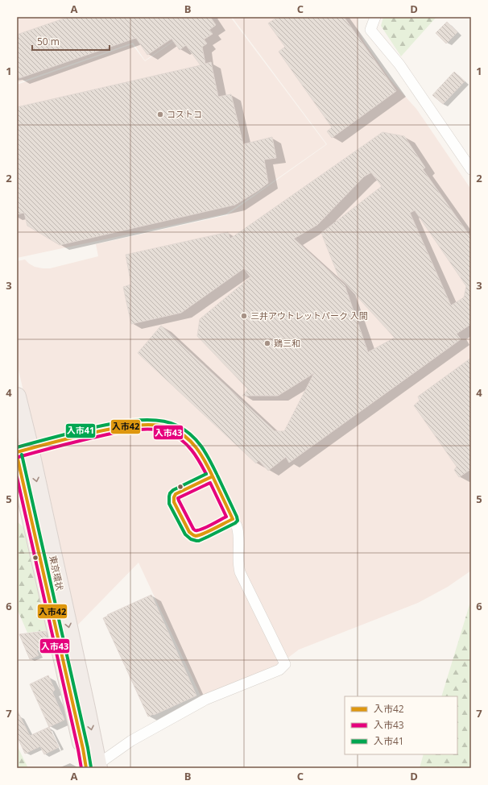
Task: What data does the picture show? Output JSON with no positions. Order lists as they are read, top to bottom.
{
  "streets": {
    "highway": ["東京環状"]
  },
  "places": ["コストコ", "三井アウトレットパーク 入間", "鶏三和"],
  "lines": ["transit line 入市41", "transit line 入市42", "transit line 入市43"],
  "legend": ["入市42", "入市43", "入市41"],
  "scale_bar": "50 m",
  "grid": {
    "columns": [
      "A",
      "B",
      "C",
      "D"
    ],
    "rows": [
      "1",
      "2",
      "3",
      "4",
      "5",
      "6",
      "7"
    ]
  }
}
